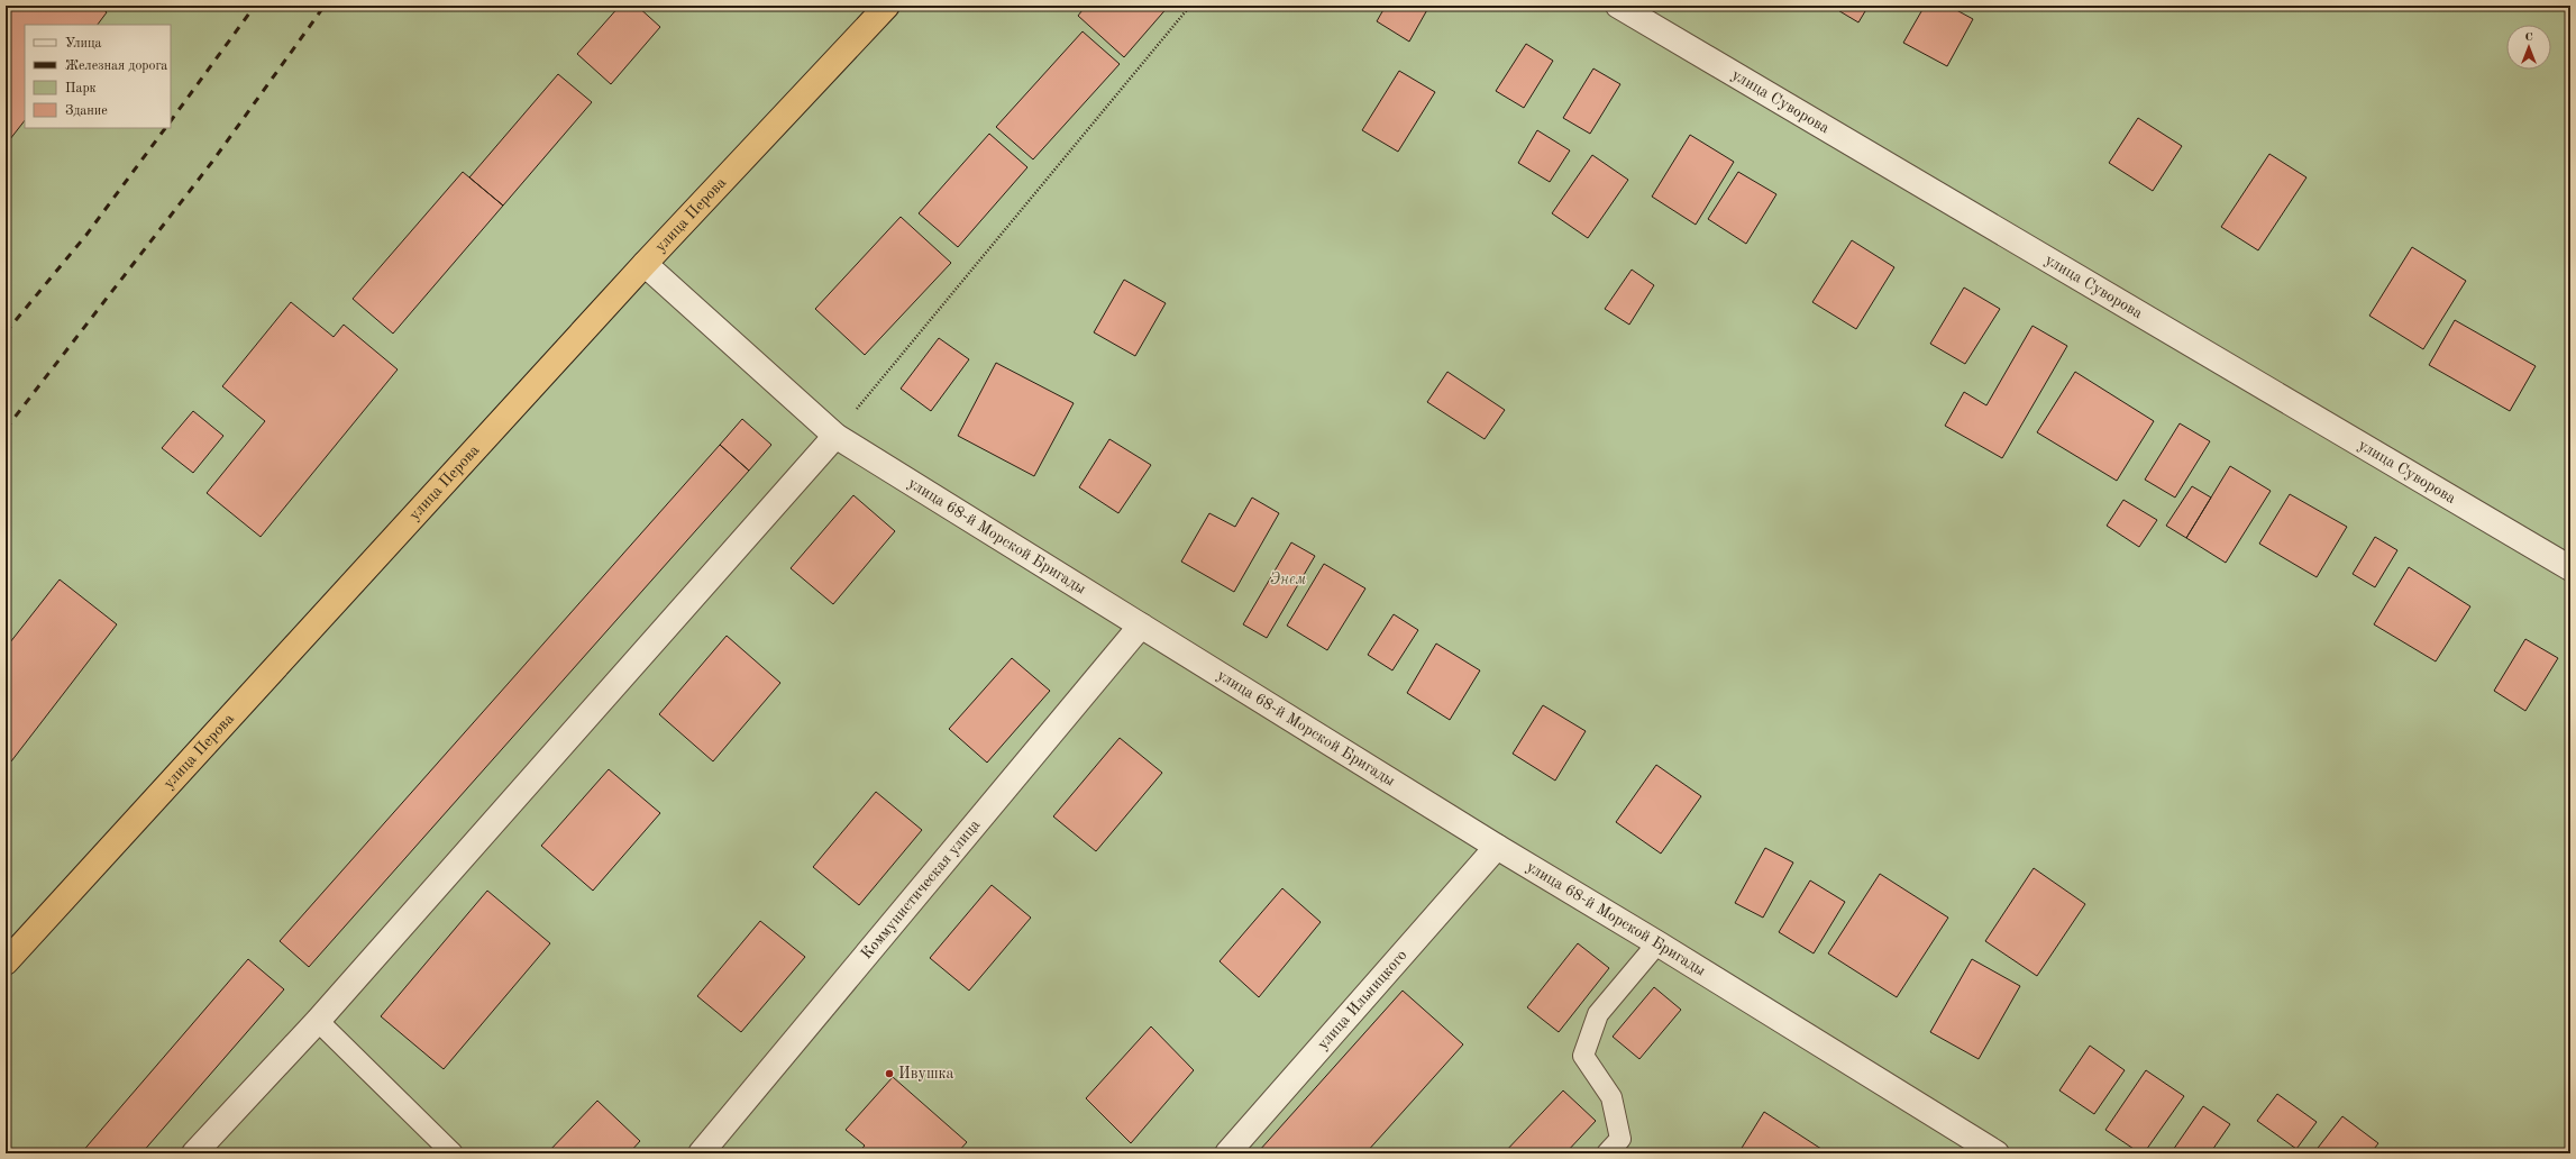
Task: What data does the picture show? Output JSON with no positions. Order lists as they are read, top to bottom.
{
  "streets": {
    "highway": ["улица Перова"],
    "street": [
      "улица Суворова",
      "улица 68-й Морской Бригады",
      "Коммунистическая улица",
      "улица Ильницкого"
    ]
  },
  "crossings": [
    ["улица Перова", "улица 68-й Морской Бригады"],
    ["улица 68-й Морской Бригады", "Коммунистическая улица"],
    ["улица 68-й Морской Бригады", "улица Ильницкого"]
  ],
  "parks": ["Энем"],
  "places": ["Ивушка"],
  "legend": [
    "Улица",
    "Железная дорога",
    "Парк",
    "Здание"
  ],
  "north": "top"
}
